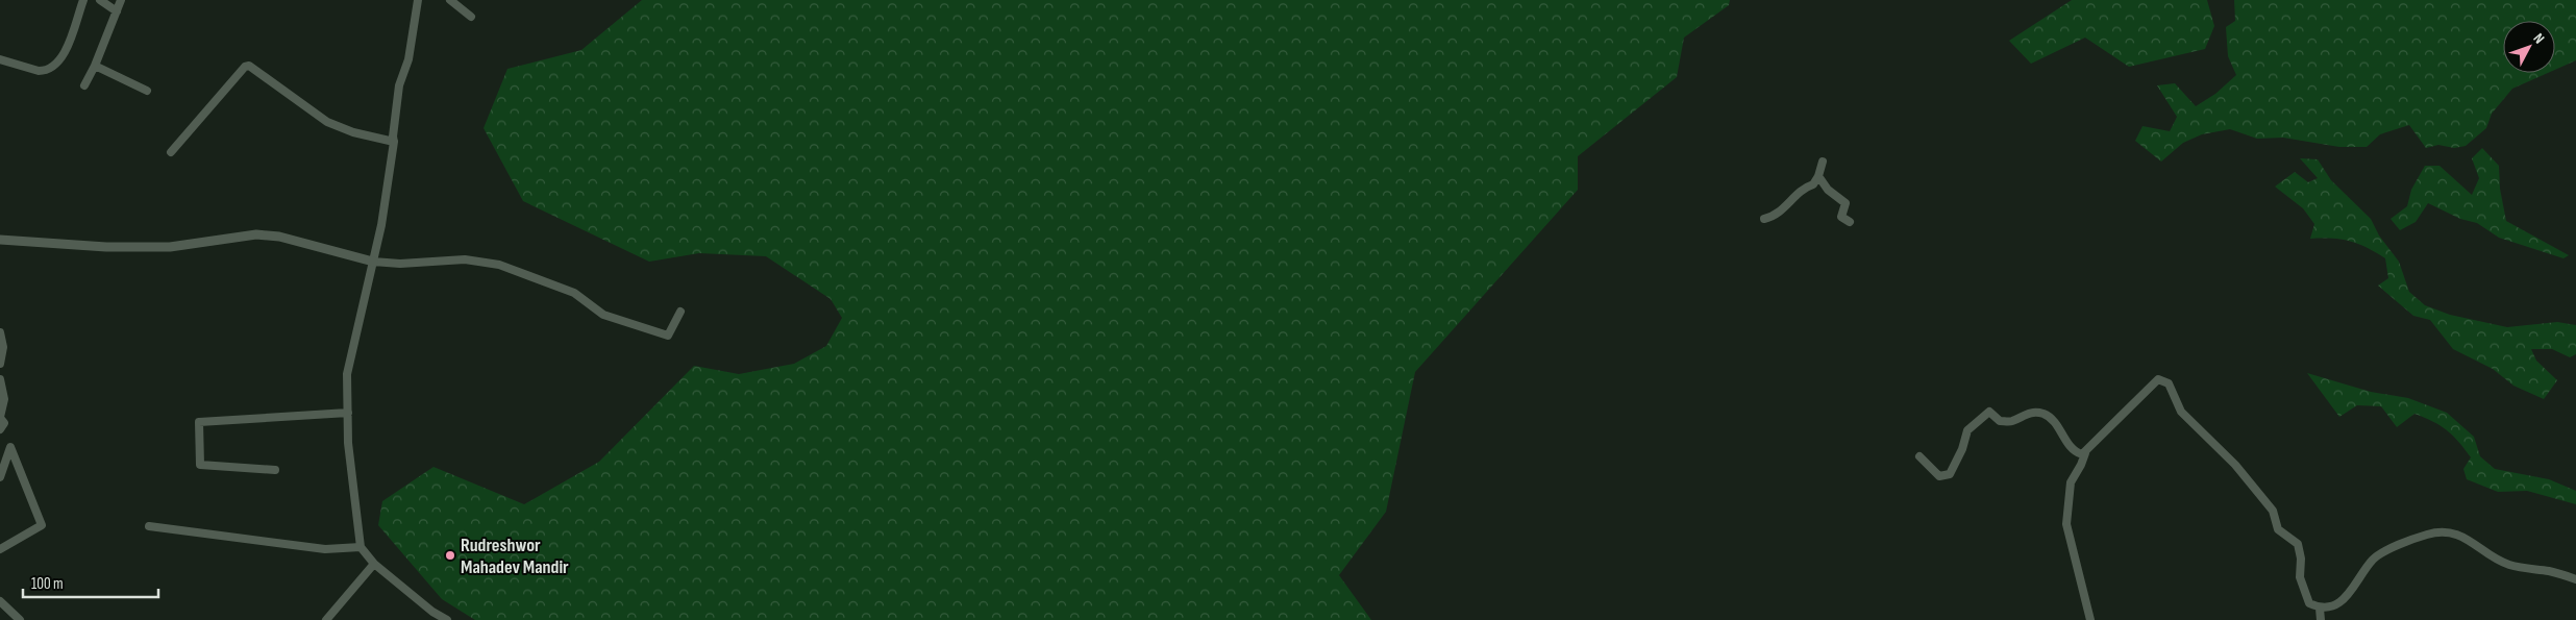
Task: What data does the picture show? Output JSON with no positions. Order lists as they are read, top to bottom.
{
  "places": ["Rudreshwor Mahadev Mandir"],
  "scale_bar": "100 m",
  "north": "top right"
}
